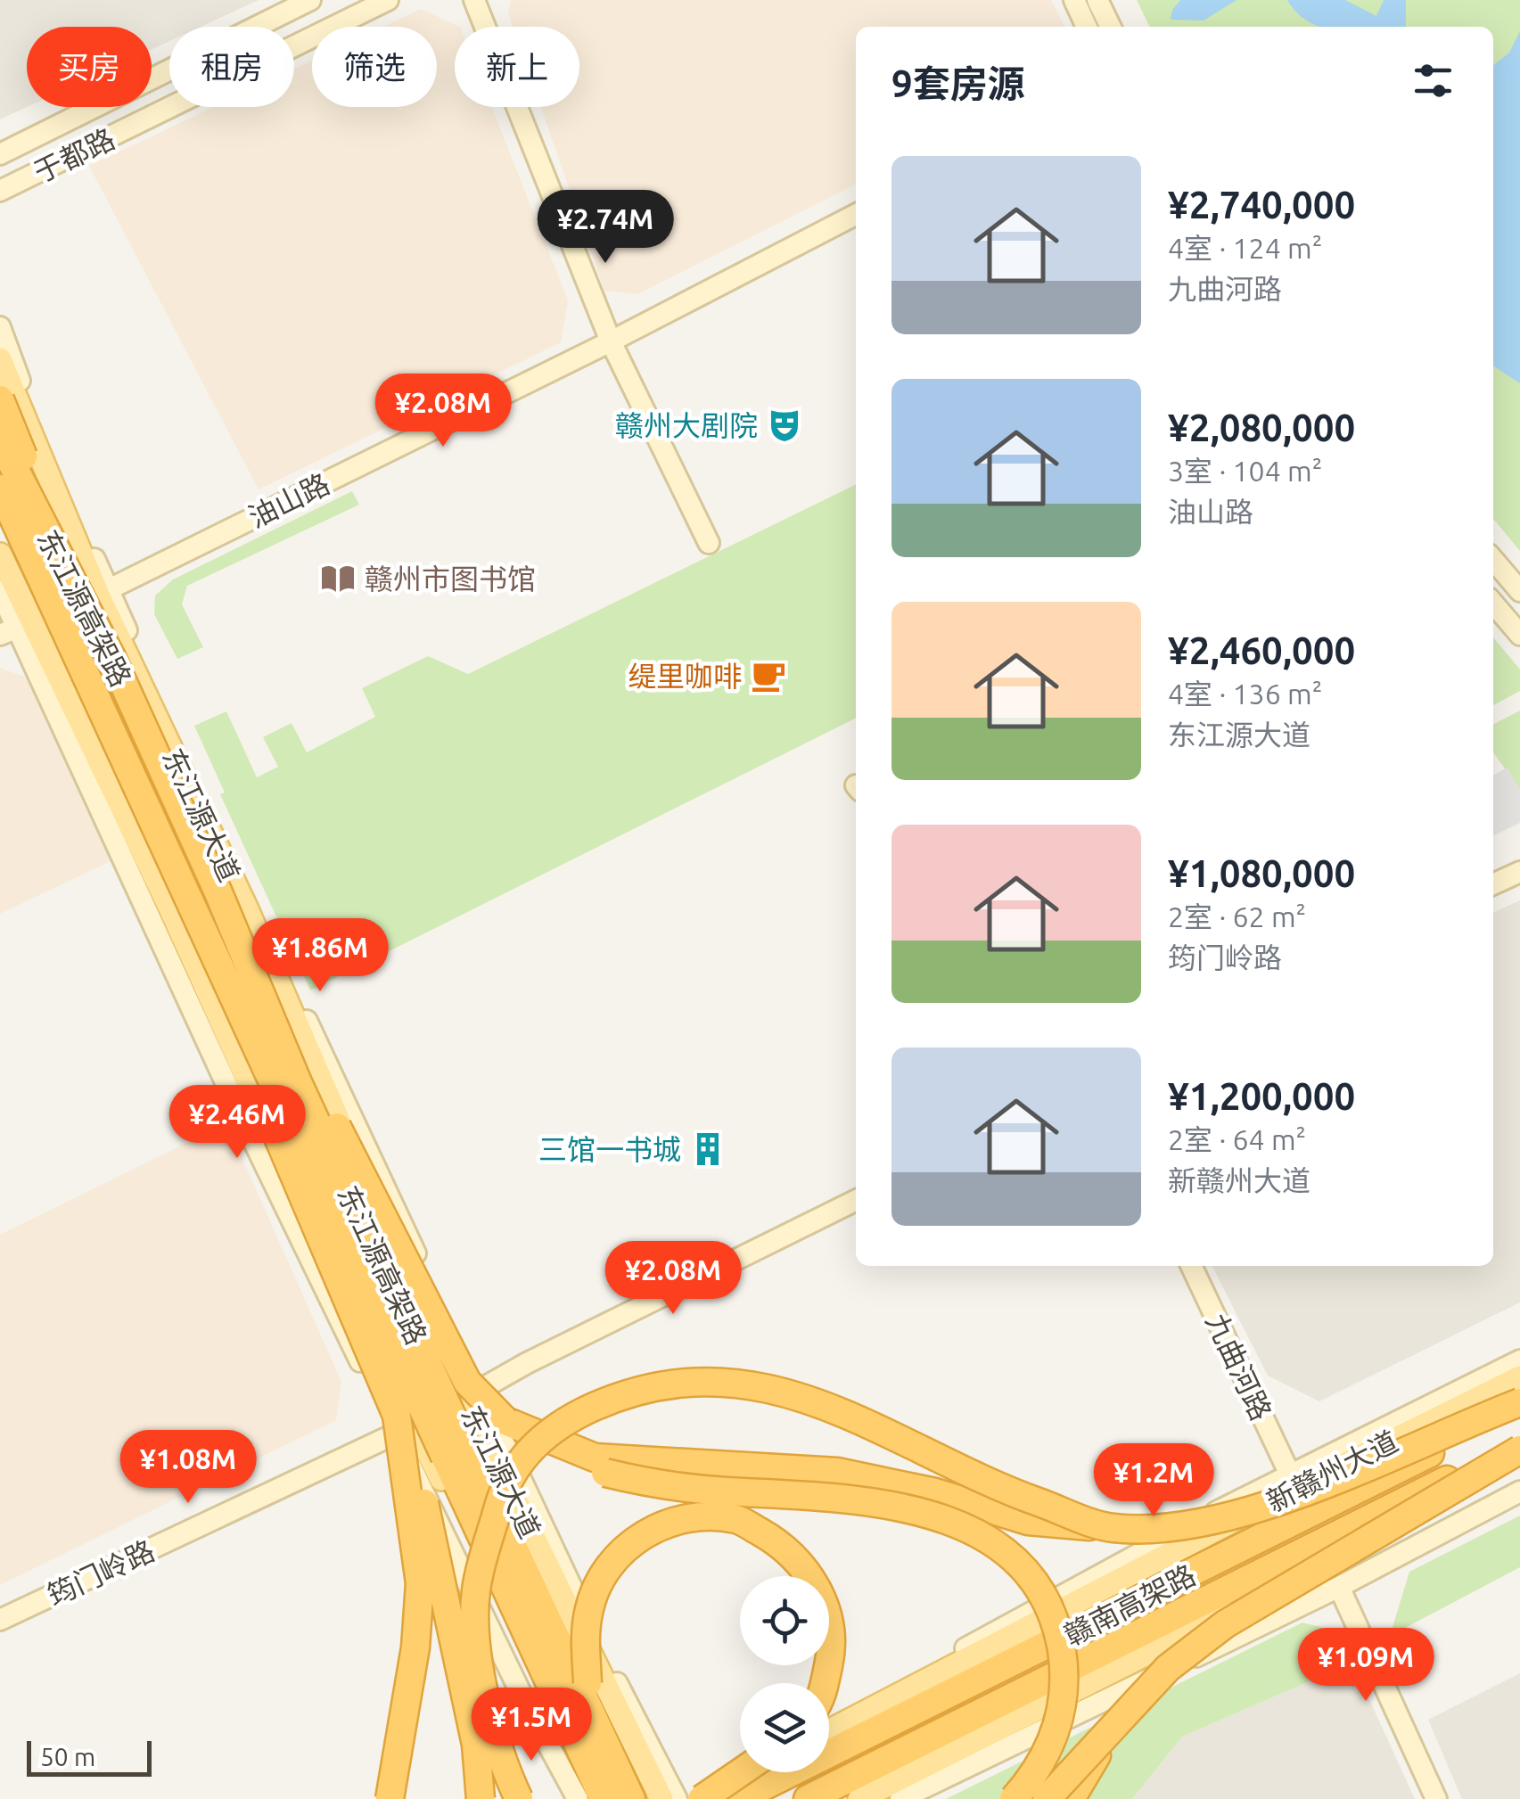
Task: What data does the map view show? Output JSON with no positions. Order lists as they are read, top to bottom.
{
  "streets": {
    "highway": ["东江源高架路", "赣南高架路"],
    "main road": ["东江源大道", "新赣州大道"],
    "street": [
      "于都路",
      "油山路",
      "九曲河路",
      "筠门岭路"
    ]
  },
  "crossings": [
    ["油山路", "东江源大道"]
  ],
  "places": {
    "theatre": ["赣州大剧院"],
    "library": ["赣州市图书馆"],
    "cafe": ["缇里咖啡"],
    "building": ["三馆一书城"]
  },
  "scale_bar": "50 m",
  "page": {
    "chip": [
      "买房",
      "租房",
      "筛选",
      "新上"
    ],
    "heading": "9套房源",
    "list": [
      {
        "name": "¥2,740,000",
        "note": "4室 · 124 m² · 九曲河路"
      },
      {
        "name": "¥2,080,000",
        "note": "3室 · 104 m² · 油山路"
      },
      {
        "name": "¥2,460,000",
        "note": "4室 · 136 m² · 东江源大道"
      },
      {
        "name": "¥1,080,000",
        "note": "2室 · 62 m² · 筠门岭路"
      },
      {
        "name": "¥1,200,000",
        "note": "2室 · 64 m² · 新赣州大道"
      }
    ],
    "price": [
      "¥2.74M",
      "¥2.08M",
      "¥1.86M",
      "¥2.46M",
      "¥2.08M",
      "¥1.08M",
      "¥1.2M",
      "¥1.09M",
      "¥1.5M"
    ],
    "scale": "50 m"
  }
}
